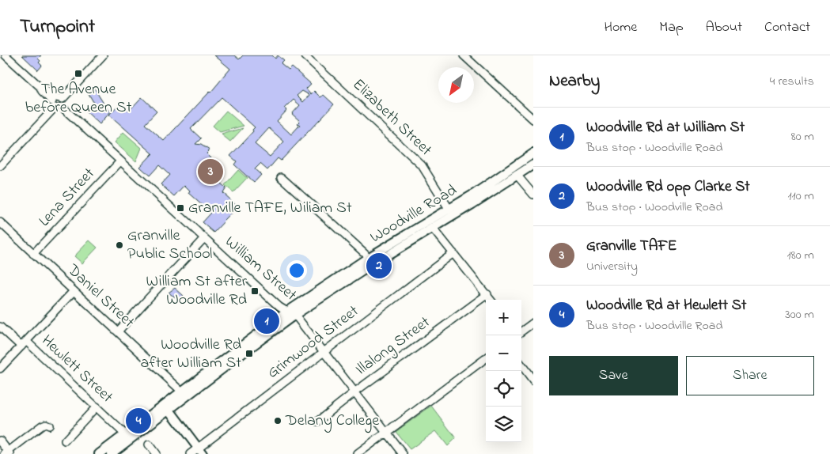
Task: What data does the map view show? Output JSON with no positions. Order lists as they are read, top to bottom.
{
  "streets": {
    "main road": ["Woodville Road"],
    "street": [
      "Elizabeth Street",
      "Lena Street",
      "William Street",
      "Daniel Street",
      "Grimwood Street",
      "Illalong Street",
      "Hewlett Street"
    ]
  },
  "crossings": [
    ["Elizabeth Street", "Woodville Road"],
    ["Lena Street", "William Street"],
    ["Lena Street", "Daniel Street"],
    ["Woodville Road", "William Street"],
    ["Woodville Road", "Daniel Street"],
    ["Woodville Road", "Hewlett Street"],
    ["William Street", "Grimwood Street"],
    ["William Street", "Illalong Street"]
  ],
  "places": {
    "transit": [
      "The Avenue before Queen St",
      "Granville TAFE, Wiliam St",
      "William St after Woodville Rd",
      "Woodville Rd after William St"
    ],
    "other": ["Granville Public School", "Delany College"]
  },
  "north": "bottom left",
  "page": {
    "header": "Turnpoint",
    "nav": [
      "Home",
      "Map",
      "About",
      "Contact"
    ],
    "heading": ["Nearby", "4 results"],
    "list": [
      {
        "mark": "1",
        "name": "Woodville Rd at William St",
        "note": "Bus stop · Woodville Road",
        "value": "80 m"
      },
      {
        "mark": "2",
        "name": "Woodville Rd opp Clarke St",
        "note": "Bus stop · Woodville Road",
        "value": "110 m"
      },
      {
        "mark": "3",
        "name": "Granville TAFE",
        "note": "University",
        "value": "180 m"
      },
      {
        "mark": "4",
        "name": "Woodville Rd at Hewlett St",
        "note": "Bus stop · Woodville Road",
        "value": "300 m"
      }
    ],
    "pins": [
      "3",
      "2",
      "1",
      "4"
    ],
    "map_buttons": ["+", "−"],
    "buttons": ["Save", "Share"]
  }
}
